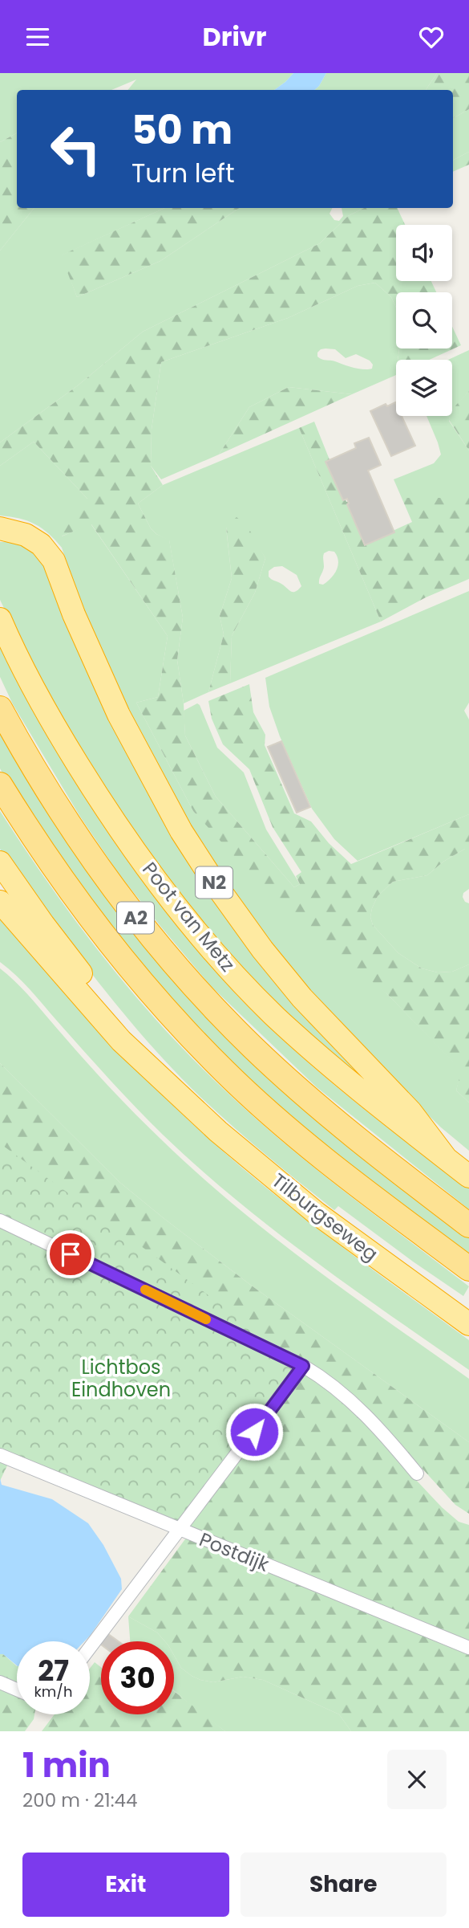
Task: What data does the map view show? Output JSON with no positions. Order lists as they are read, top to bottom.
{
  "streets": {
    "highway": [
      "N2",
      "Poot van Metz",
      "A2",
      "Tilburgseweg"
    ],
    "street": ["Postdijk"]
  },
  "crossings": [
    ["N2", "Poot van Metz"]
  ],
  "parks": ["Lichtbos Eindhoven"],
  "page": {
    "header": "Drivr",
    "turn": ["50 m", "Turn left"],
    "speed": "27 km/h",
    "limit": "30",
    "heading": ["1 min", "200 m · 21:44"],
    "buttons": ["Exit", "Share"]
  }
}
